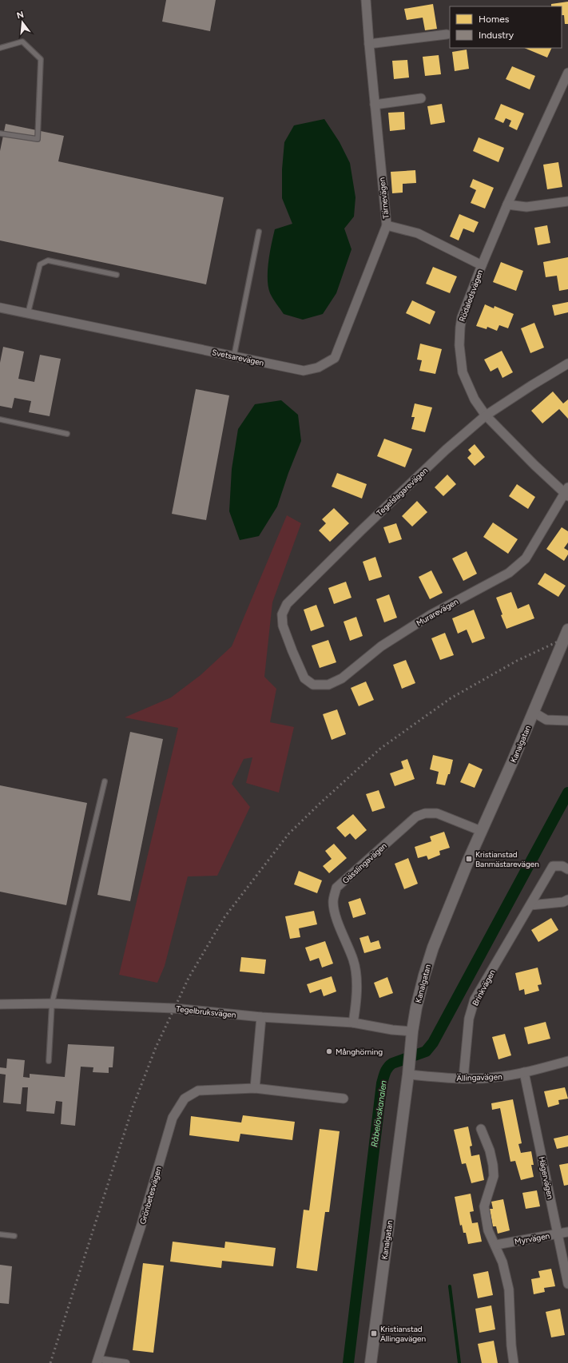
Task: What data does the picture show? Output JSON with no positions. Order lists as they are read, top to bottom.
{
  "streets": {
    "street": [
      "Tärnevägen",
      "Rödaledsvägen",
      "Svetsarevägen",
      "Tegelslagarevägen",
      "Murarevägen",
      "Kanalgatan",
      "Gässlingavägen",
      "Brinkvägen",
      "Tegelbruksvägen",
      "Ällingavägen",
      "Hägervägen",
      "Grönbetesvägen",
      "Myrvägen"
    ]
  },
  "crossings": [
    ["Tärnevägen", "Rödaledsvägen"],
    ["Tärnevägen", "Svetsarevägen"],
    ["Rödaledsvägen", "Tegelslagarevägen"],
    ["Rödaledsvägen", "Murarevägen"],
    ["Tegelslagarevägen", "Murarevägen"],
    ["Kanalgatan", "Gässlingavägen"],
    ["Kanalgatan", "Tegelbruksvägen"],
    ["Kanalgatan", "Ällingavägen"],
    ["Gässlingavägen", "Tegelbruksvägen"],
    ["Brinkvägen", "Ällingavägen"],
    ["Ällingavägen", "Hägervägen"],
    ["Hägervägen", "Myrvägen"]
  ],
  "water": ["Råbelövskanalen"],
  "places": {
    "transit": ["Kristianstad Banmästarevägen", "Kristianstad Ällingavägen"],
    "other": ["Månghörning"]
  },
  "legend": ["Homes", "Industry"],
  "north": "top"
}
